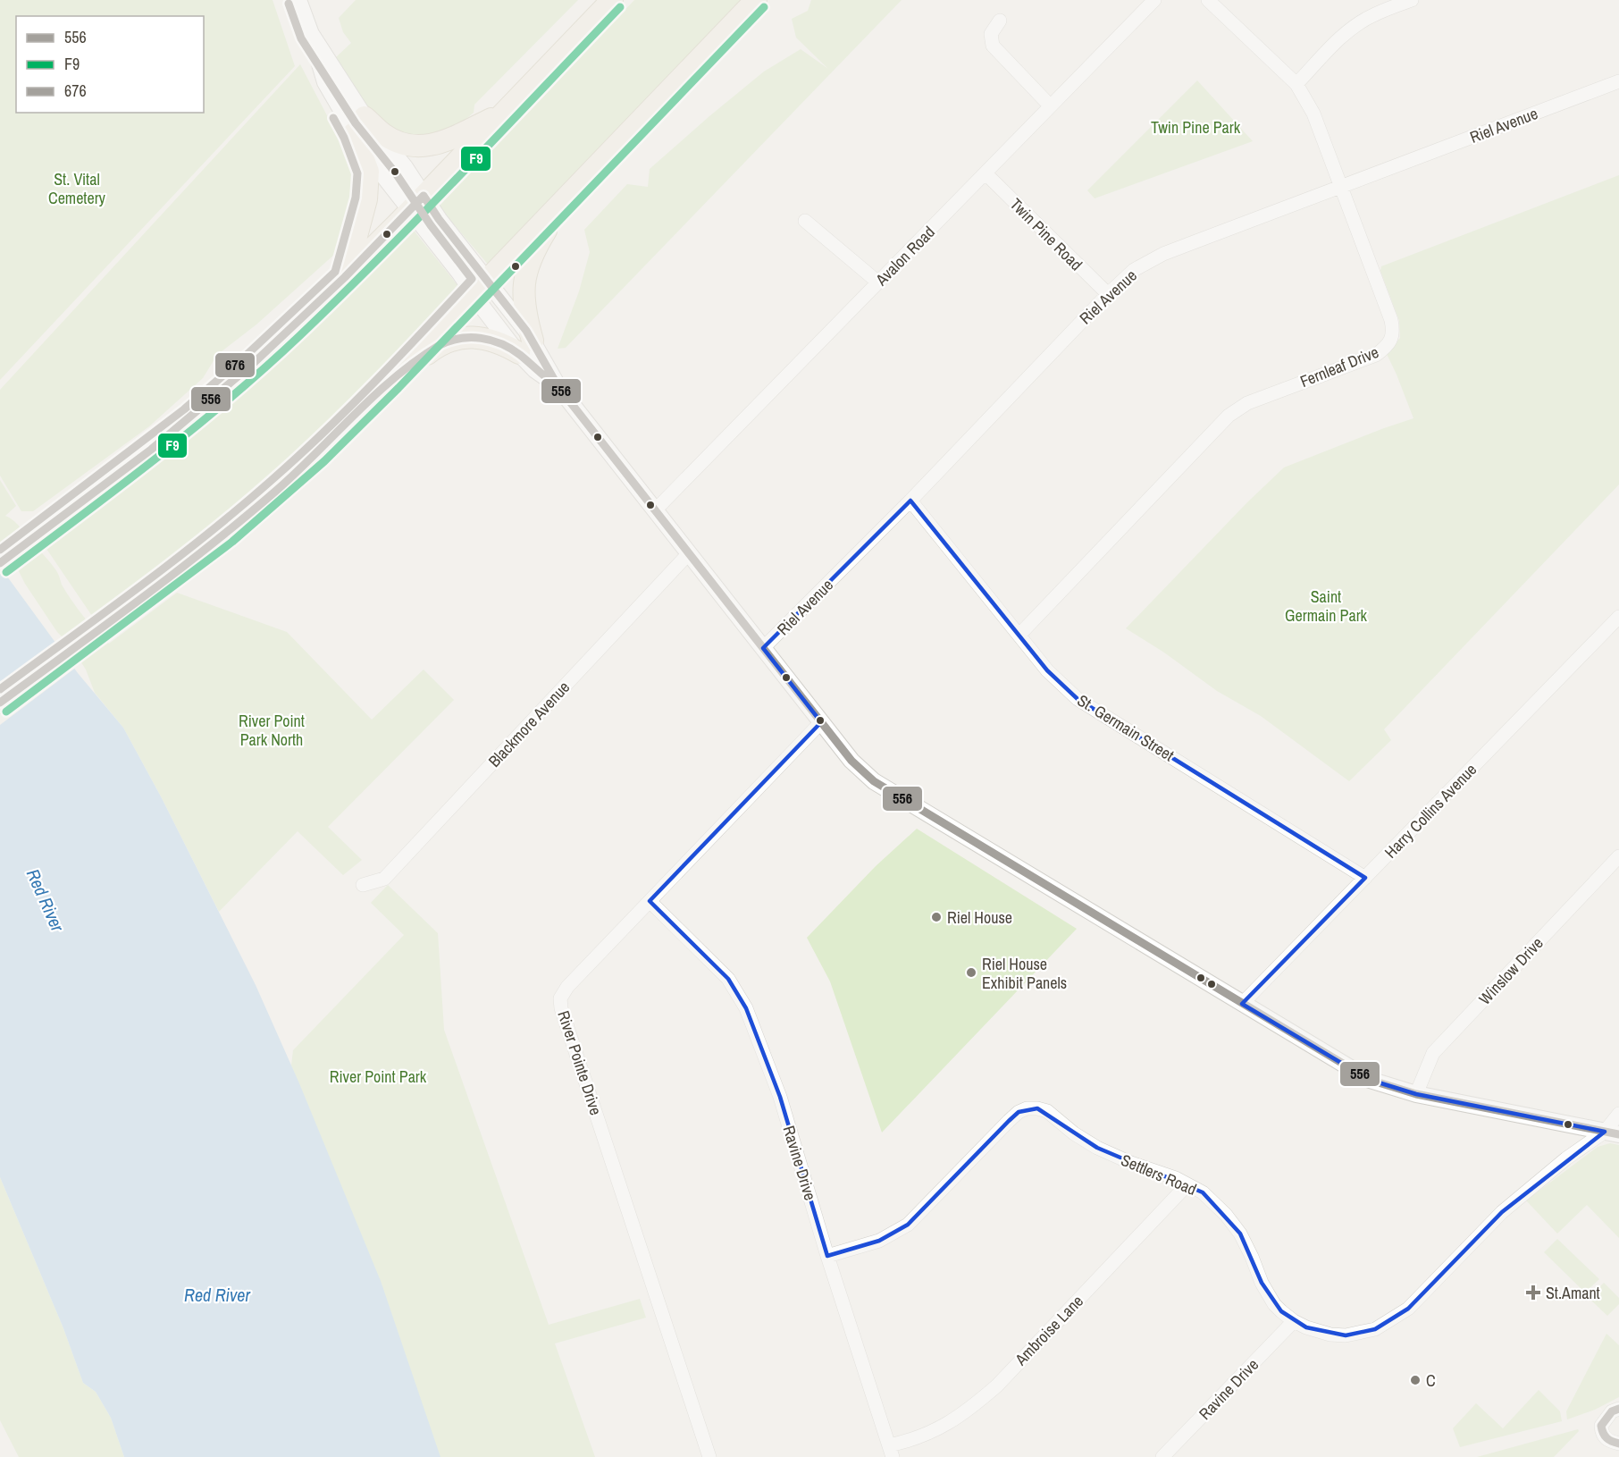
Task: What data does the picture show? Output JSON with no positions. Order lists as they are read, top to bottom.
{
  "streets": {
    "street": [
      "Riel Avenue",
      "Twin Pine Road",
      "Avalon Road",
      "Fernleaf Drive",
      "Blackmore Avenue",
      "St. Germain Street",
      "Harry Collins Avenue",
      "Winslow Drive",
      "River Pointe Drive",
      "Ravine Drive",
      "Settlers Road",
      "Ambroise Lane"
    ]
  },
  "crossings": [
    ["Riel Avenue", "Twin Pine Road"],
    ["Riel Avenue", "Fernleaf Drive"],
    ["Riel Avenue", "St. Germain Street"],
    ["Twin Pine Road", "Avalon Road"],
    ["Fernleaf Drive", "St. Germain Street"],
    ["St. Germain Street", "Harry Collins Avenue"],
    ["River Pointe Drive", "Ravine Drive"],
    ["Ravine Drive", "Settlers Road"],
    ["Ravine Drive", "Ambroise Lane"],
    ["Settlers Road", "Ambroise Lane"]
  ],
  "water": ["Red River"],
  "parks": [
    "Twin Pine Park",
    "St. Vital Cemetery",
    "Saint Germain Park",
    "River Point Park North",
    "River Point Park"
  ],
  "places": {
    "other": ["Riel House", "Riel House Exhibit Panels", "C"],
    "health": ["St.Amant"]
  },
  "lines": ["transit line 676", "transit line F9", "transit line 556"],
  "legend": ["556", "F9", "676"]
}
